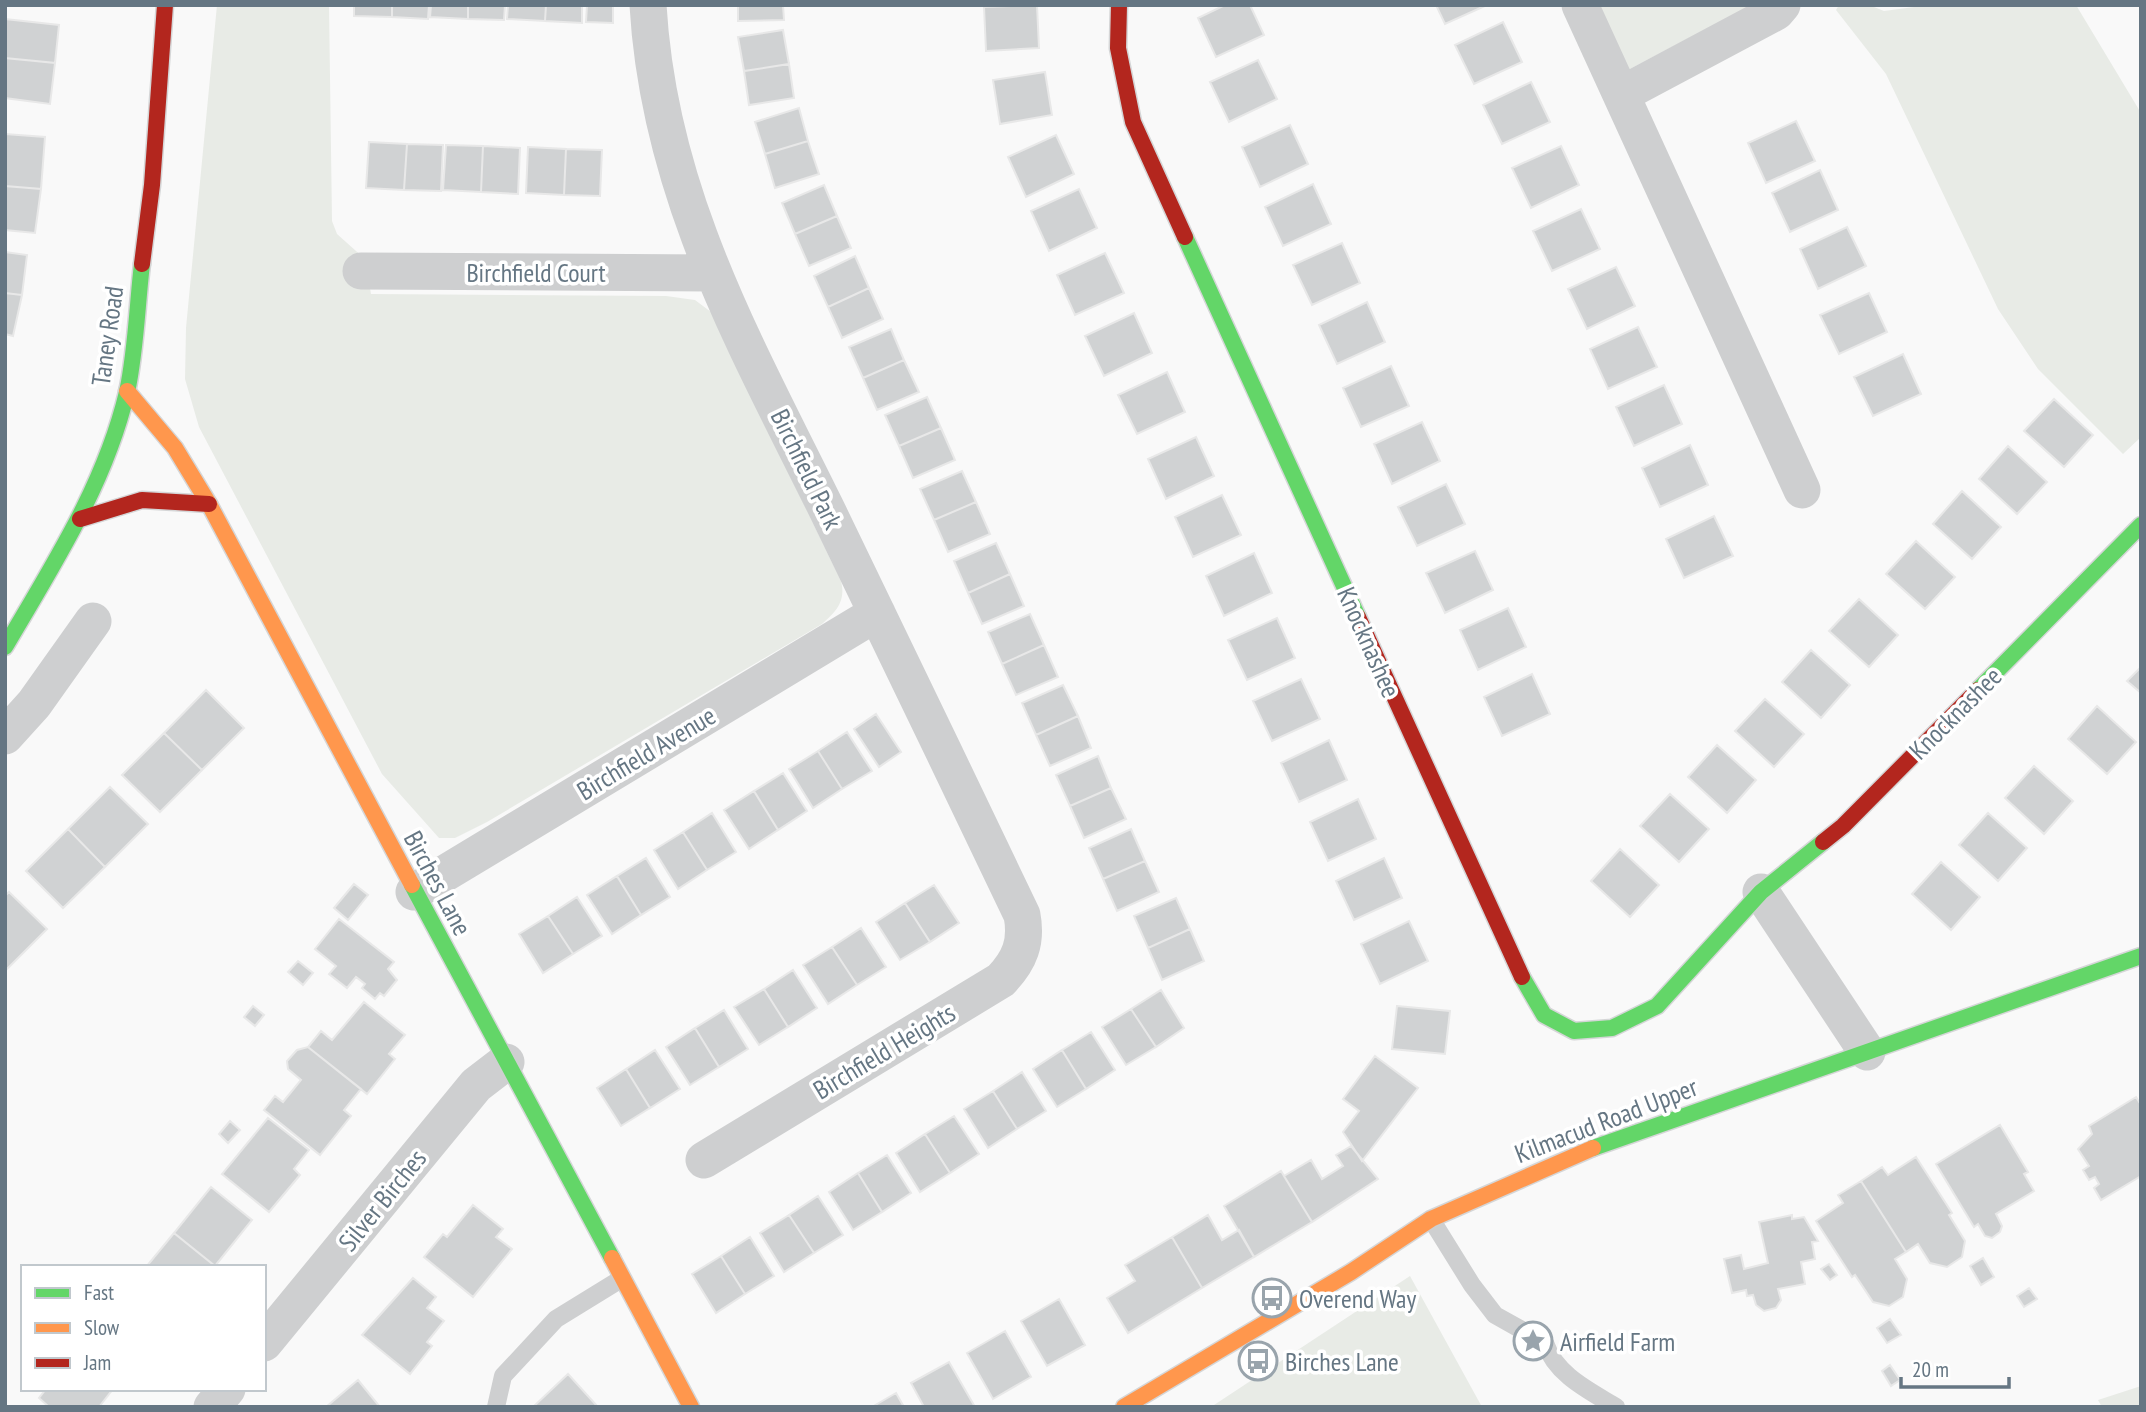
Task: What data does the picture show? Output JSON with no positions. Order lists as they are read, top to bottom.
{
  "streets": {
    "street": [
      "Birchfield Court",
      "Taney Road",
      "Birchfield Park",
      "Knocknashee",
      "Birchfield Avenue",
      "Birches Lane",
      "Birchfield Heights",
      "Kilmacud Road Upper",
      "Silver Birches"
    ]
  },
  "crossings": [
    ["Birchfield Court", "Birchfield Park"],
    ["Taney Road", "Birches Lane"],
    ["Birchfield Park", "Birchfield Avenue"],
    ["Birchfield Park", "Birchfield Heights"],
    ["Birchfield Avenue", "Birches Lane"],
    ["Birches Lane", "Silver Birches"]
  ],
  "places": {
    "bus stop": ["Overend Way", "Birches Lane"],
    "place": ["Airfield Farm"]
  },
  "legend": ["Fast", "Slow", "Jam"],
  "scale_bar": "20 m"
}
